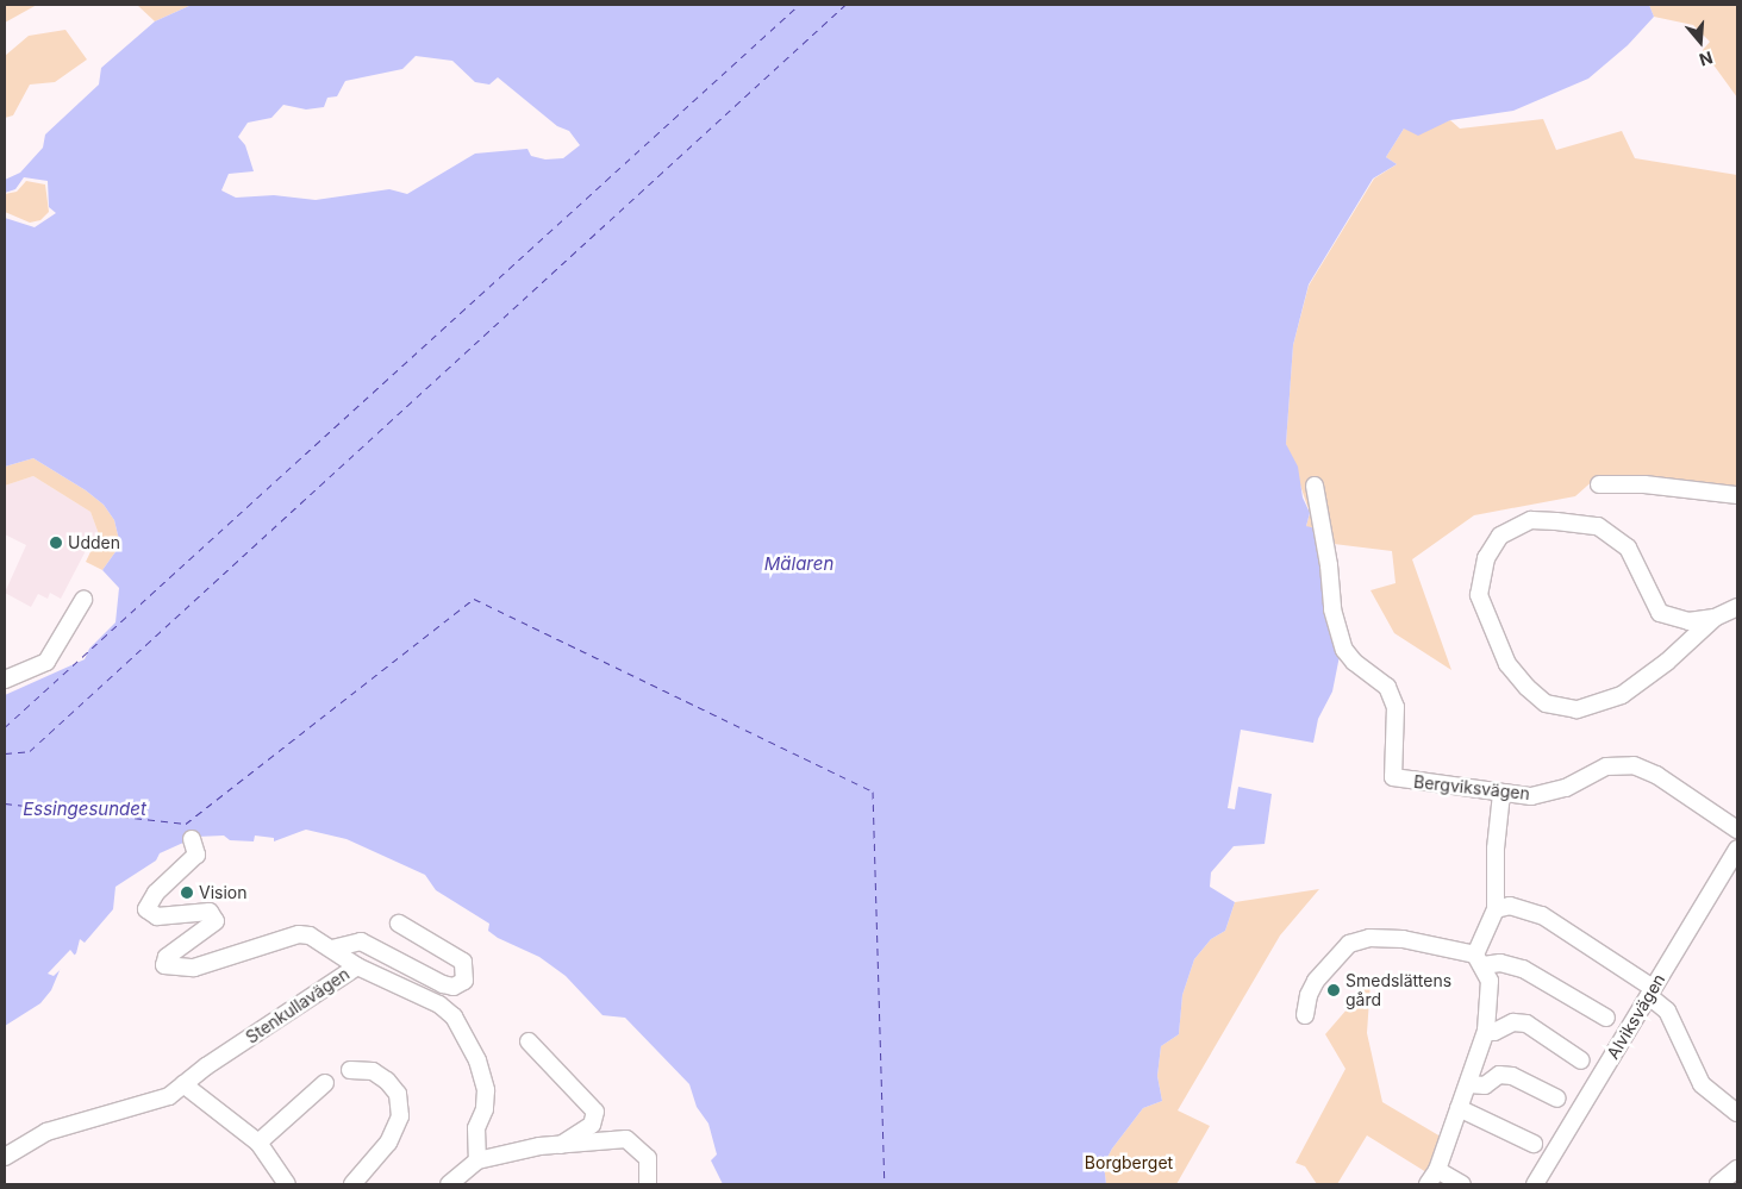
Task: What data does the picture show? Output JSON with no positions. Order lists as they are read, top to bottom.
{
  "streets": {
    "street": ["Bergviksvägen", "Stenkullavägen", "Alviksvägen"]
  },
  "water": ["Mälaren", "Essingesundet"],
  "parks": ["Borgberget"],
  "places": ["Udden", "Vision", "Smedslättens gård"],
  "north": "bottom"
}
